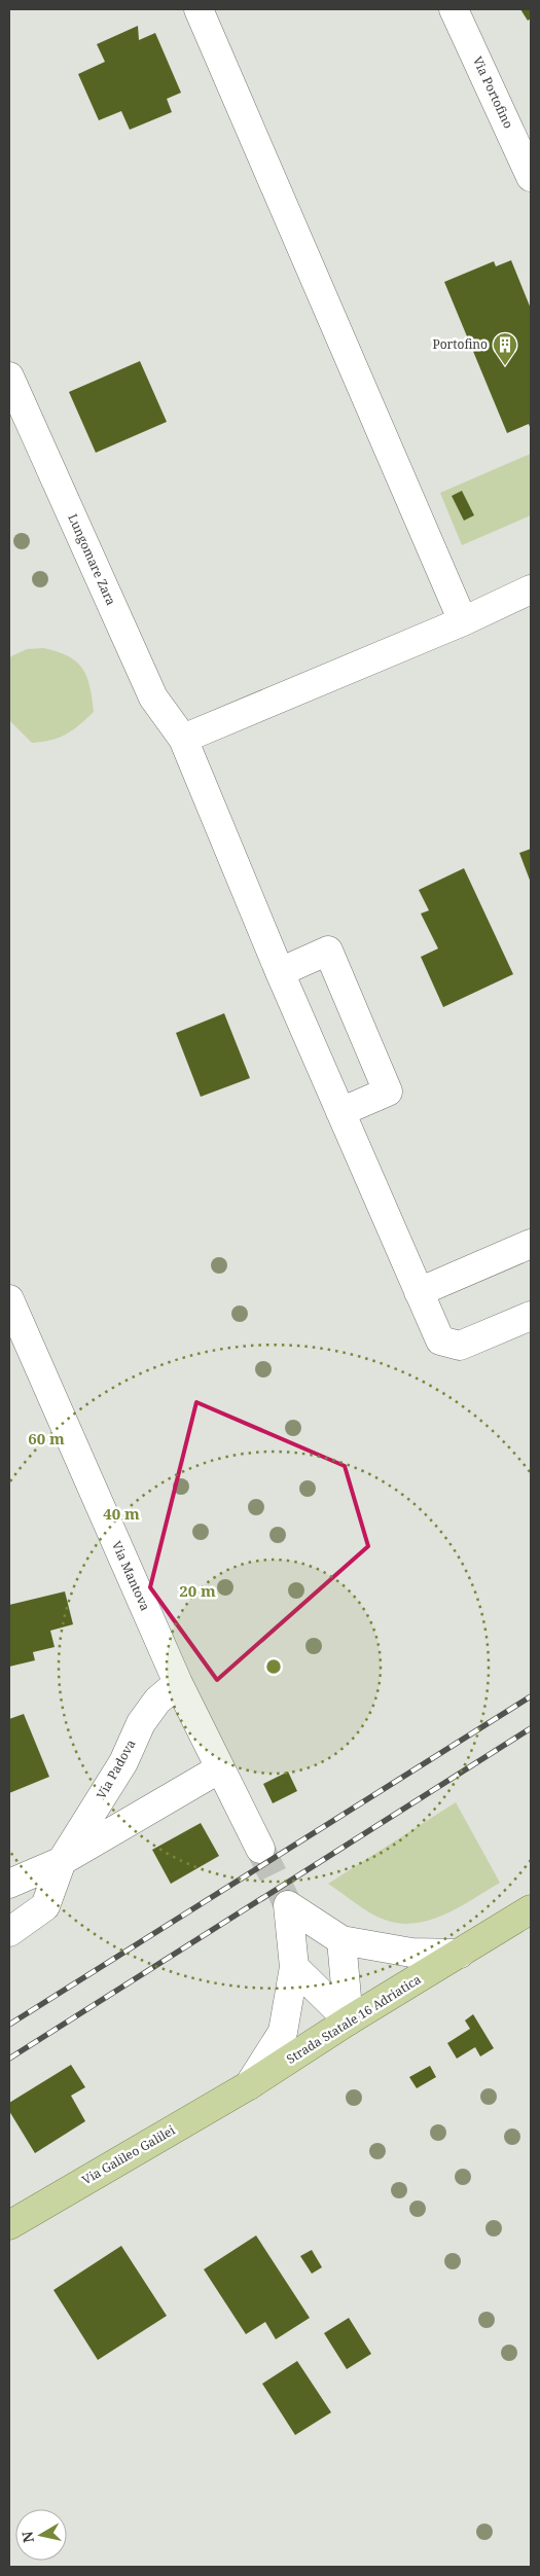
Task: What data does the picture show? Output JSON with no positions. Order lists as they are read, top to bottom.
{
  "streets": {
    "main road": ["Strada Statale 16 Adriatica", "Via Galileo Galilei"],
    "street": [
      "Via Portofino",
      "Lungomare Zara",
      "Via Mantova",
      "Via Padova"
    ]
  },
  "crossings": [
    ["Via Mantova", "Via Padova"],
    ["Strada Statale 16 Adriatica", "Via Galileo Galilei"]
  ],
  "places": {
    "building": ["Portofino"]
  },
  "north": "left",
  "rings": ["60 m", "40 m", "20 m"]
}
